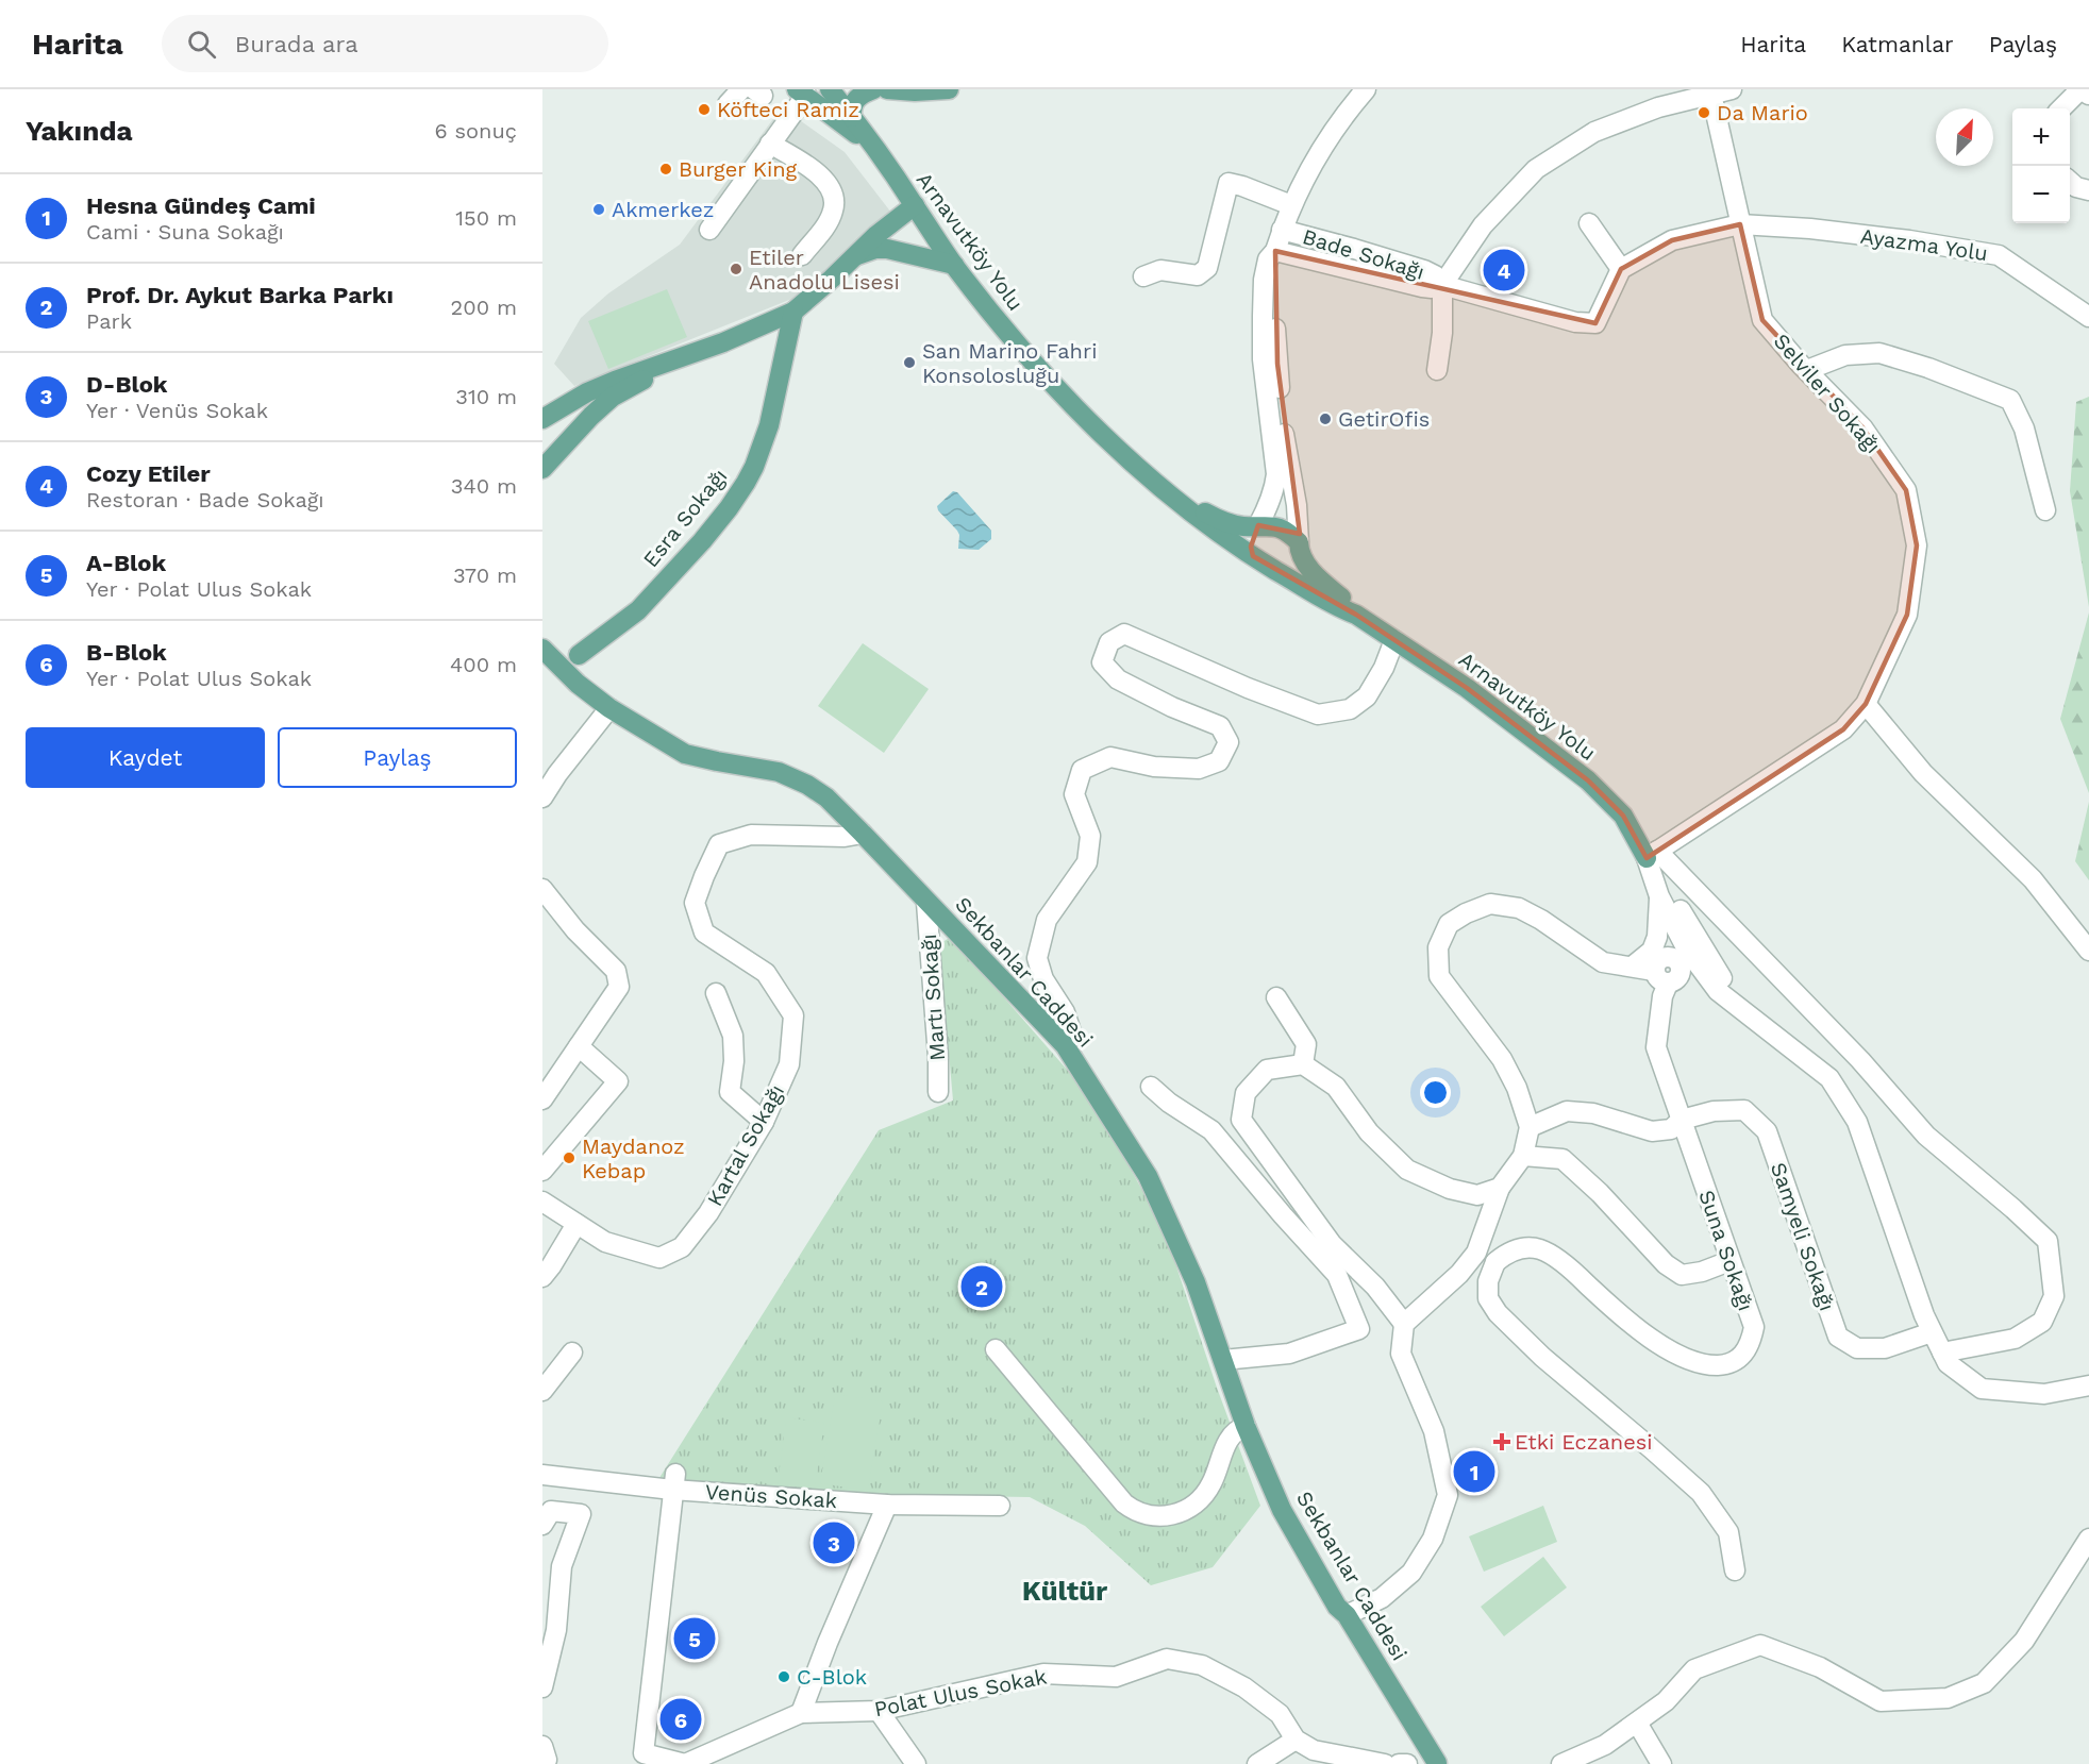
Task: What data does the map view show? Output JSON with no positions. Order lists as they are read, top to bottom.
{
  "streets": {
    "main road": ["Arnavutköy Yolu", "Esra Sokağı", "Sekbanlar Caddesi"],
    "street": [
      "Ayazma Yolu",
      "Bade Sokağı",
      "Selviler Sokağı",
      "Martı Sokağı",
      "Kartal Sokağı",
      "Samyeli Sokağı",
      "Suna Sokağı",
      "Venüs Sokak",
      "Polat Ulus Sokak"
    ]
  },
  "crossings": [
    ["Arnavutköy Yolu", "Selviler Sokağı"],
    ["Ayazma Yolu", "Bade Sokağı"],
    ["Ayazma Yolu", "Selviler Sokağı"],
    ["Sekbanlar Caddesi", "Martı Sokağı"],
    ["Sekbanlar Caddesi", "Kartal Sokağı"],
    ["Samyeli Sokağı", "Suna Sokağı"],
    ["Venüs Sokak", "Polat Ulus Sokak"]
  ],
  "districts": ["Kültür"],
  "places": {
    "other": [
      "Köfteci Ramiz",
      "Da Mario",
      "Burger King",
      "Akmerkez",
      "Etiler Anadolu Lisesi",
      "San Marino Fahri Konsolosluğu",
      "GetirOfis",
      "Maydanoz Kebap",
      "C-Blok"
    ],
    "health": ["Etki Eczanesi"]
  },
  "north": "top right",
  "page": {
    "header": "Harita",
    "search": "Burada ara",
    "nav": ["Harita", "Katmanlar", "Paylaş"],
    "heading": ["Yakında", "6 sonuç"],
    "map_buttons": ["+", "−"],
    "list": [
      {
        "mark": "1",
        "name": "Hesna Gündeş Cami",
        "note": "Cami · Suna Sokağı",
        "value": "150 m"
      },
      {
        "mark": "2",
        "name": "Prof. Dr. Aykut Barka Parkı",
        "note": "Park",
        "value": "200 m"
      },
      {
        "mark": "3",
        "name": "D-Blok",
        "note": "Yer · Venüs Sokak",
        "value": "310 m"
      },
      {
        "mark": "4",
        "name": "Cozy Etiler",
        "note": "Restoran · Bade Sokağı",
        "value": "340 m"
      },
      {
        "mark": "5",
        "name": "A-Blok",
        "note": "Yer · Polat Ulus Sokak",
        "value": "370 m"
      },
      {
        "mark": "6",
        "name": "B-Blok",
        "note": "Yer · Polat Ulus Sokak",
        "value": "400 m"
      }
    ],
    "pins": [
      "4",
      "2",
      "1",
      "3",
      "5",
      "6"
    ],
    "buttons": ["Kaydet", "Paylaş"]
  }
}
